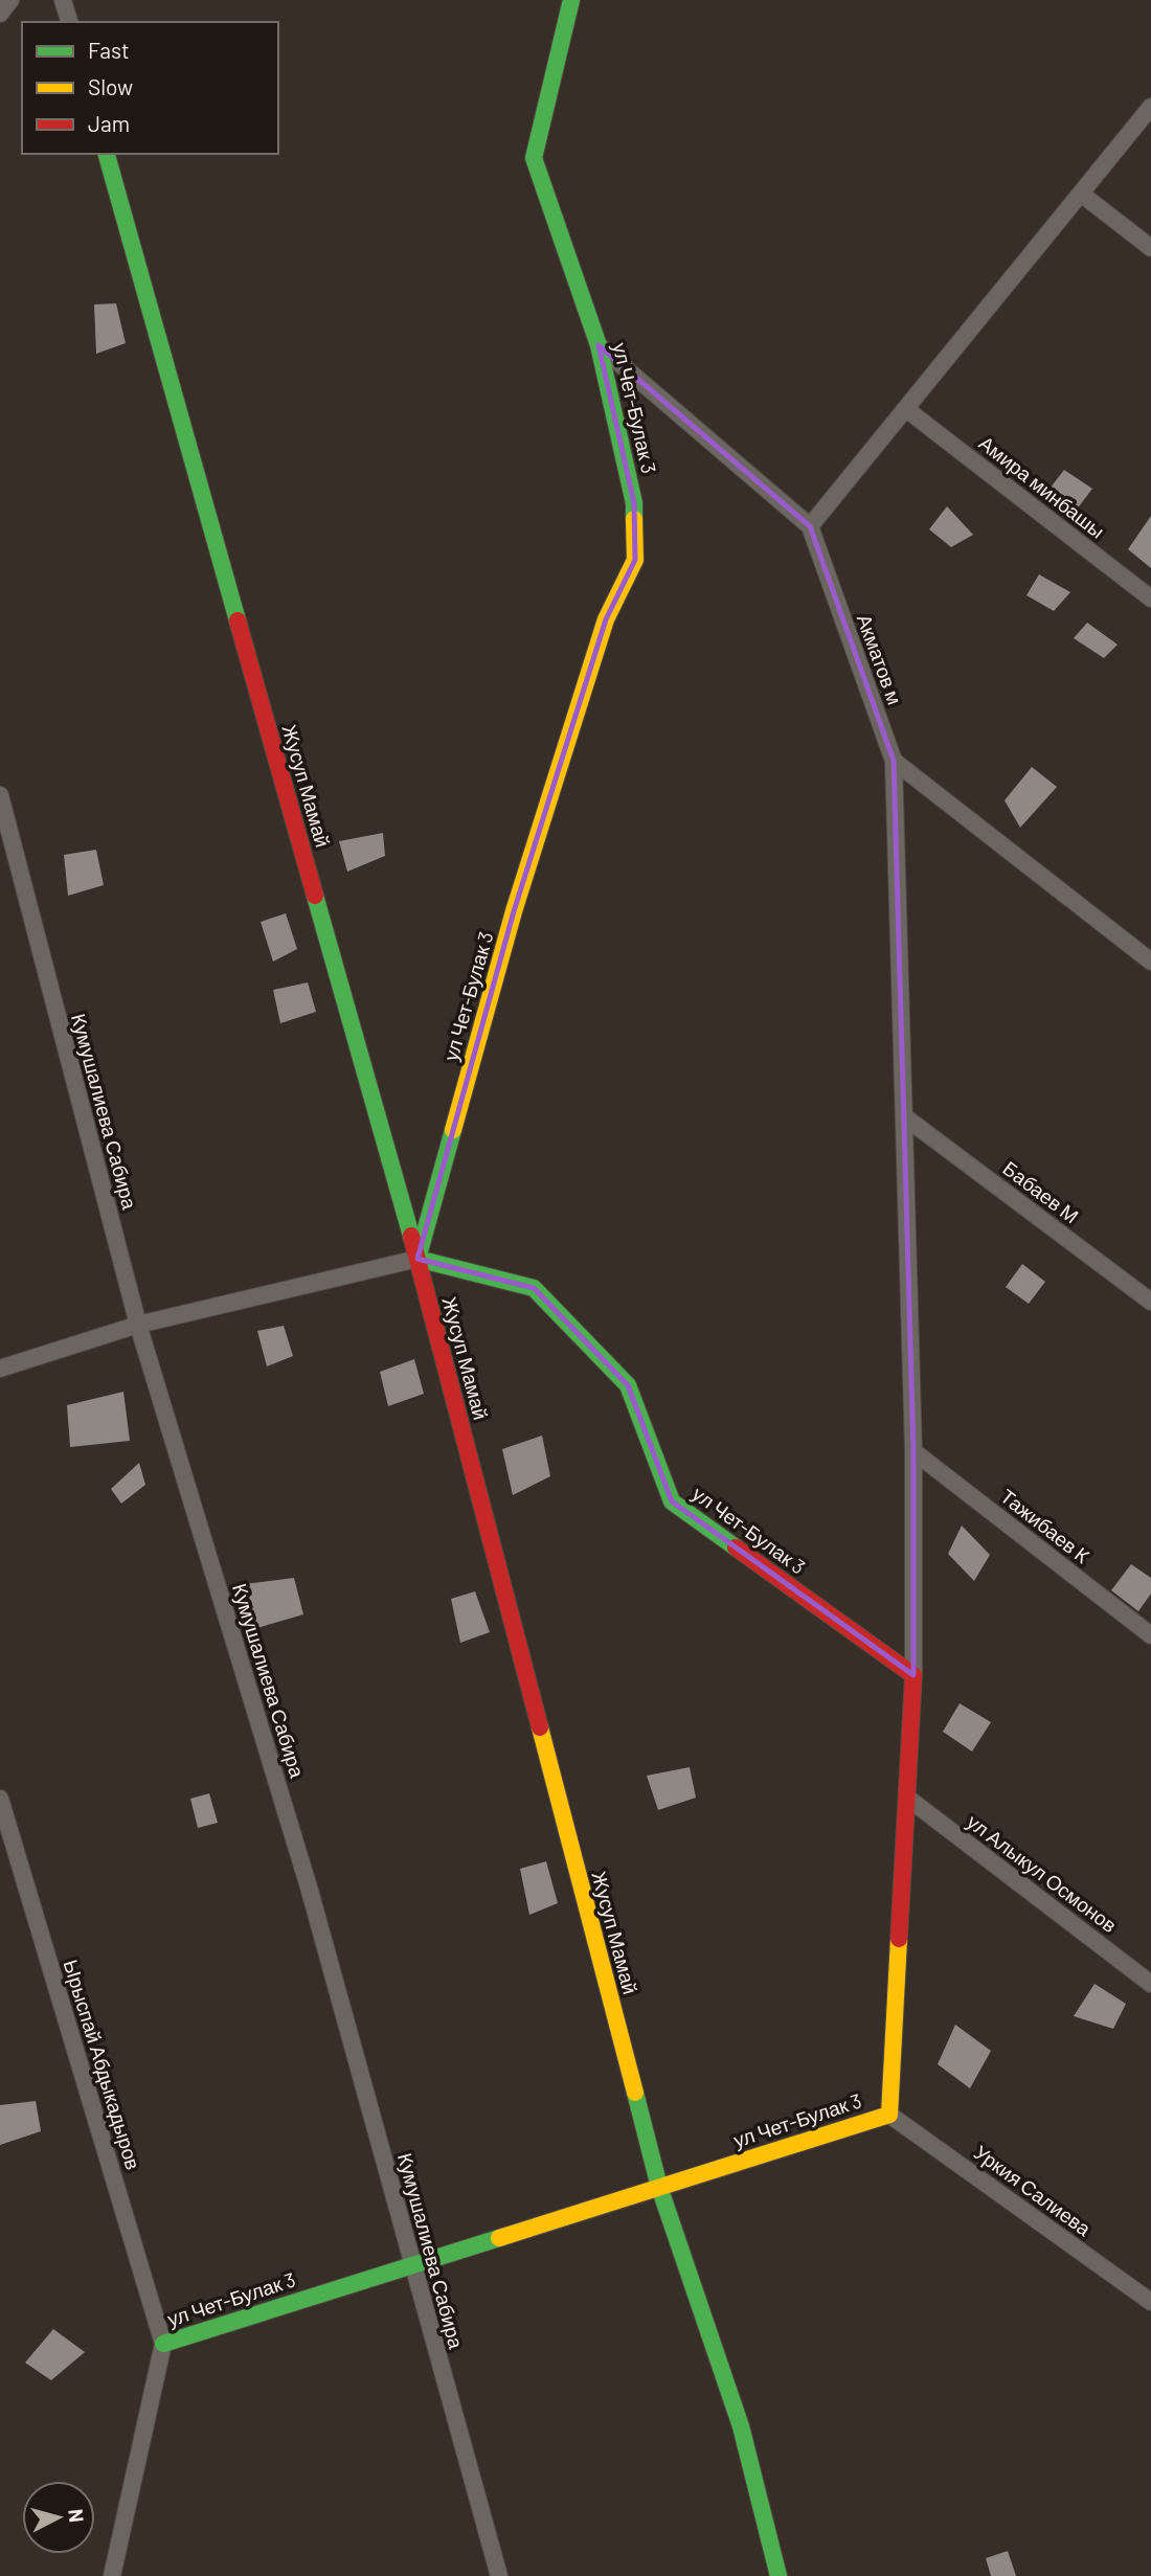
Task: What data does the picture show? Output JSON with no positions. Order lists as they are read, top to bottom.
{
  "streets": {
    "street": [
      "ул Чет-Булак 3",
      "Амира минбашы",
      "Акматов м",
      "Жусуп Мамай",
      "Кумушалиева Сабира",
      "Бабаев М",
      "Тажибаев К",
      "ул Алыкул Осмонов",
      "Ырыспай Абдыкадыров",
      "Уркия Салиева"
    ]
  },
  "crossings": [
    ["ул Чет-Булак 3", "Акматов м"],
    ["ул Чет-Булак 3", "Жусуп Мамай"],
    ["ул Чет-Булак 3", "Кумушалиева Сабира"],
    ["ул Чет-Булак 3", "ул Алыкул Осмонов"],
    ["ул Чет-Булак 3", "Ырыспай Абдыкадыров"],
    ["ул Чет-Булак 3", "Уркия Салиева"]
  ],
  "legend": ["Fast", "Slow", "Jam"],
  "north": "right"
}
